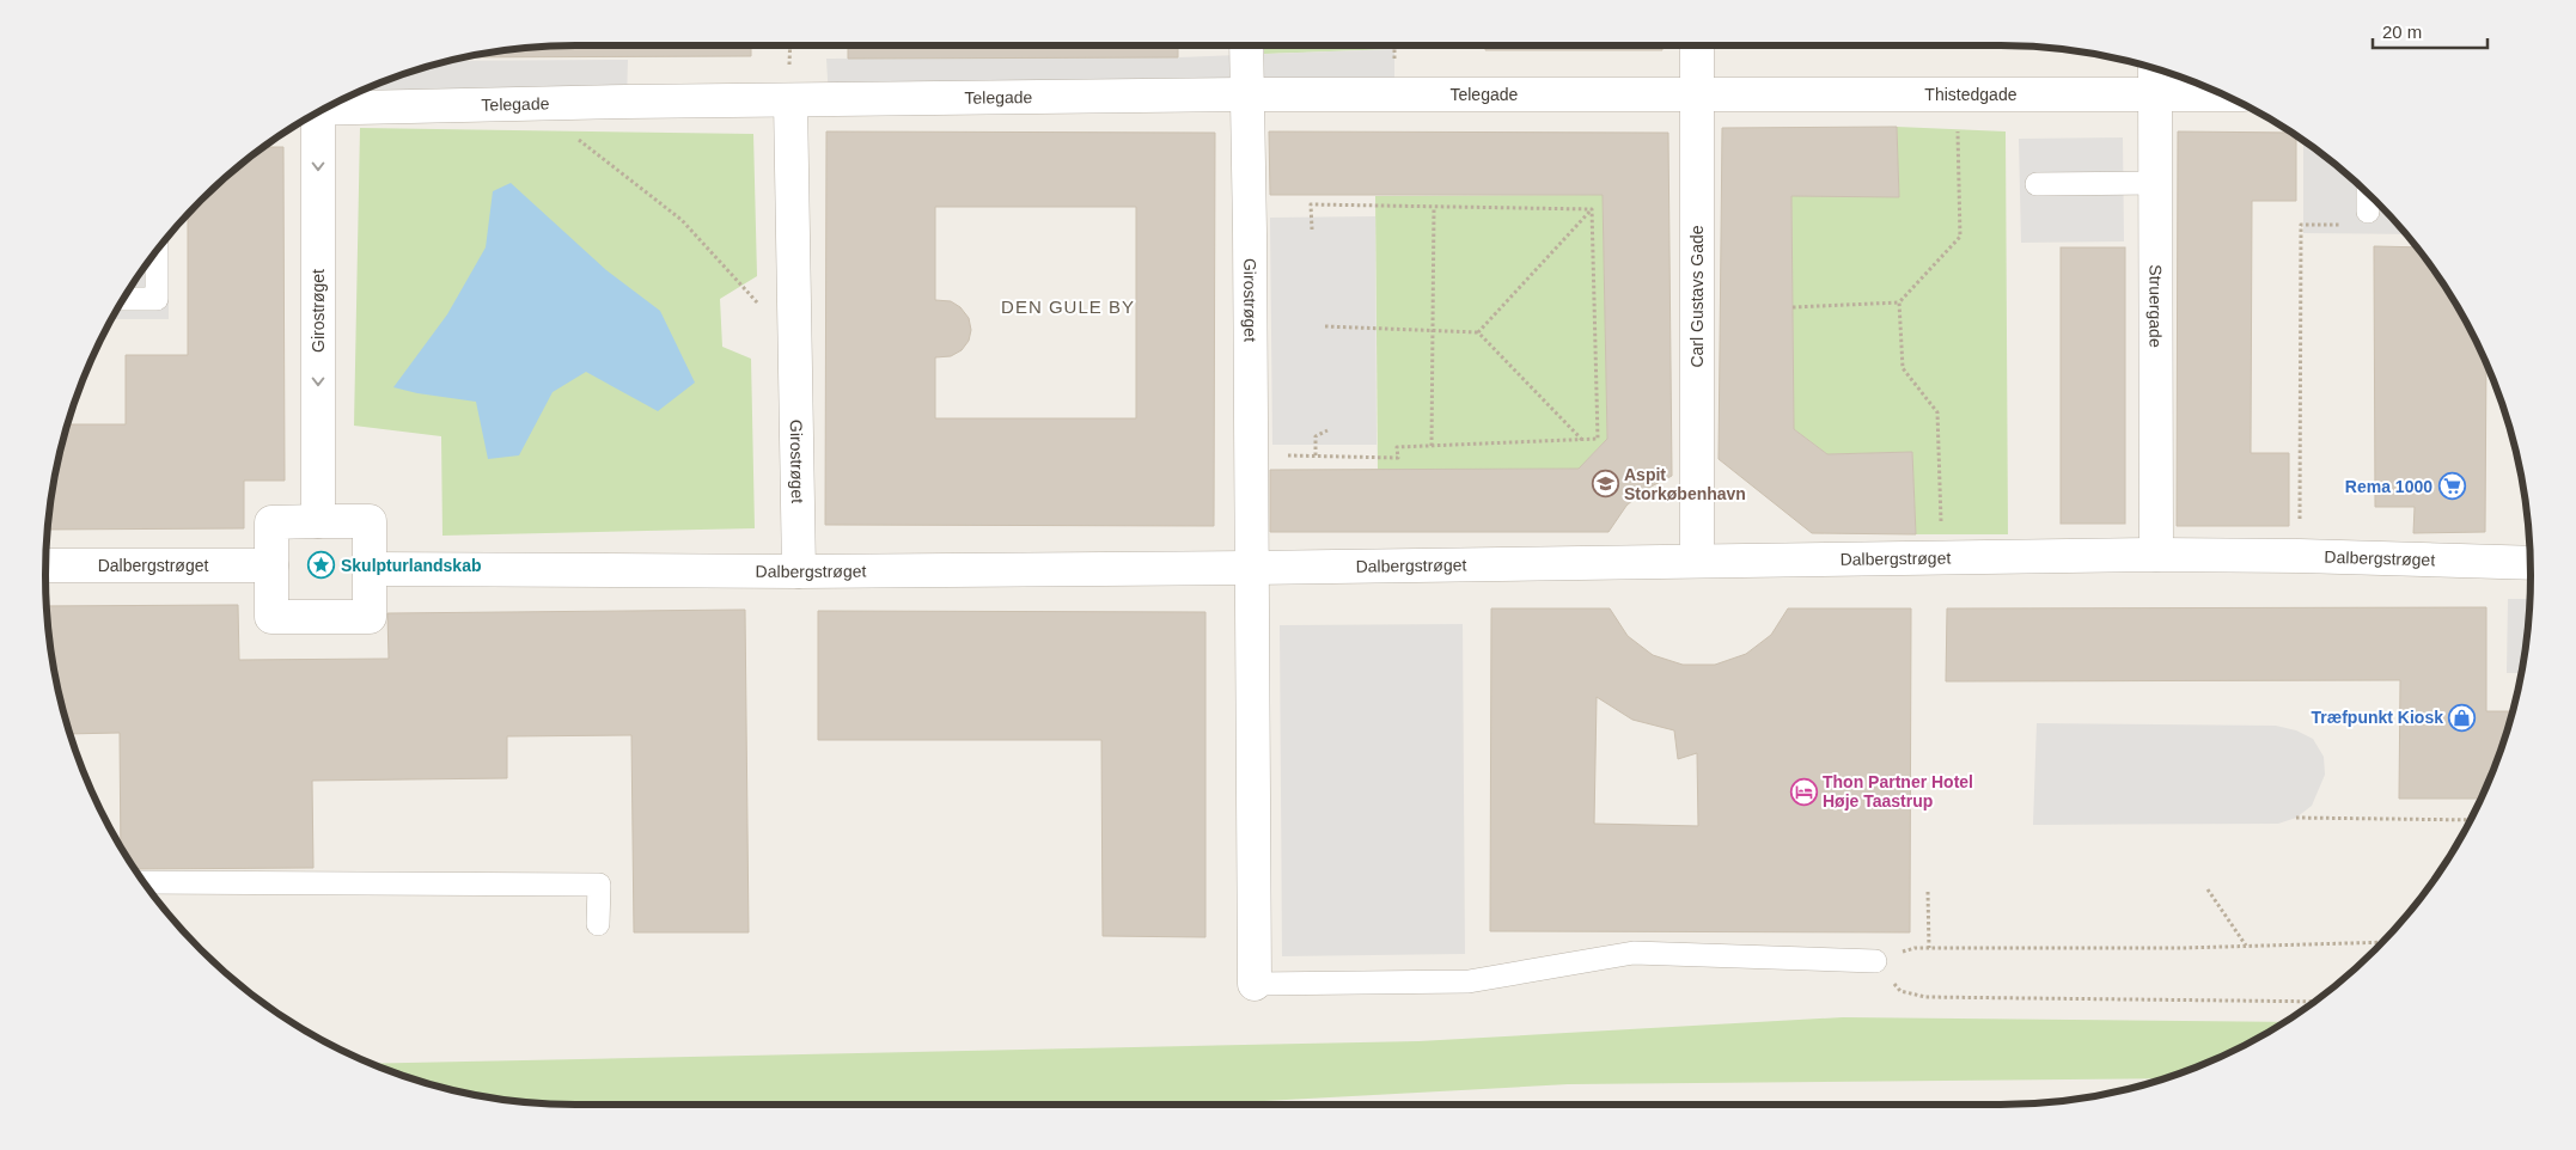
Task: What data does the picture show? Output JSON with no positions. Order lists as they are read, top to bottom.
{
  "streets": {
    "street": [
      "Telegade",
      "Thistedgade",
      "Carl Gustavs Gade",
      "Girostrøget",
      "Struergade",
      "Dalbergstrøget"
    ]
  },
  "crossings": [
    ["Telegade", "Thistedgade"],
    ["Telegade", "Carl Gustavs Gade"],
    ["Telegade", "Girostrøget"],
    ["Thistedgade", "Carl Gustavs Gade"],
    ["Thistedgade", "Struergade"],
    ["Carl Gustavs Gade", "Dalbergstrøget"],
    ["Girostrøget", "Dalbergstrøget"],
    ["Struergade", "Dalbergstrøget"]
  ],
  "districts": ["DEN GULE BY"],
  "places": {
    "school or university": ["Aspit Storkøbenhavn"],
    "supermarket": ["Rema 1000"],
    "place": ["Skulpturlandskab"],
    "shop": ["Træfpunkt Kiosk"],
    "hotel": ["Thon Partner Hotel Høje Taastrup"]
  },
  "scale_bar": "20 m"
}
